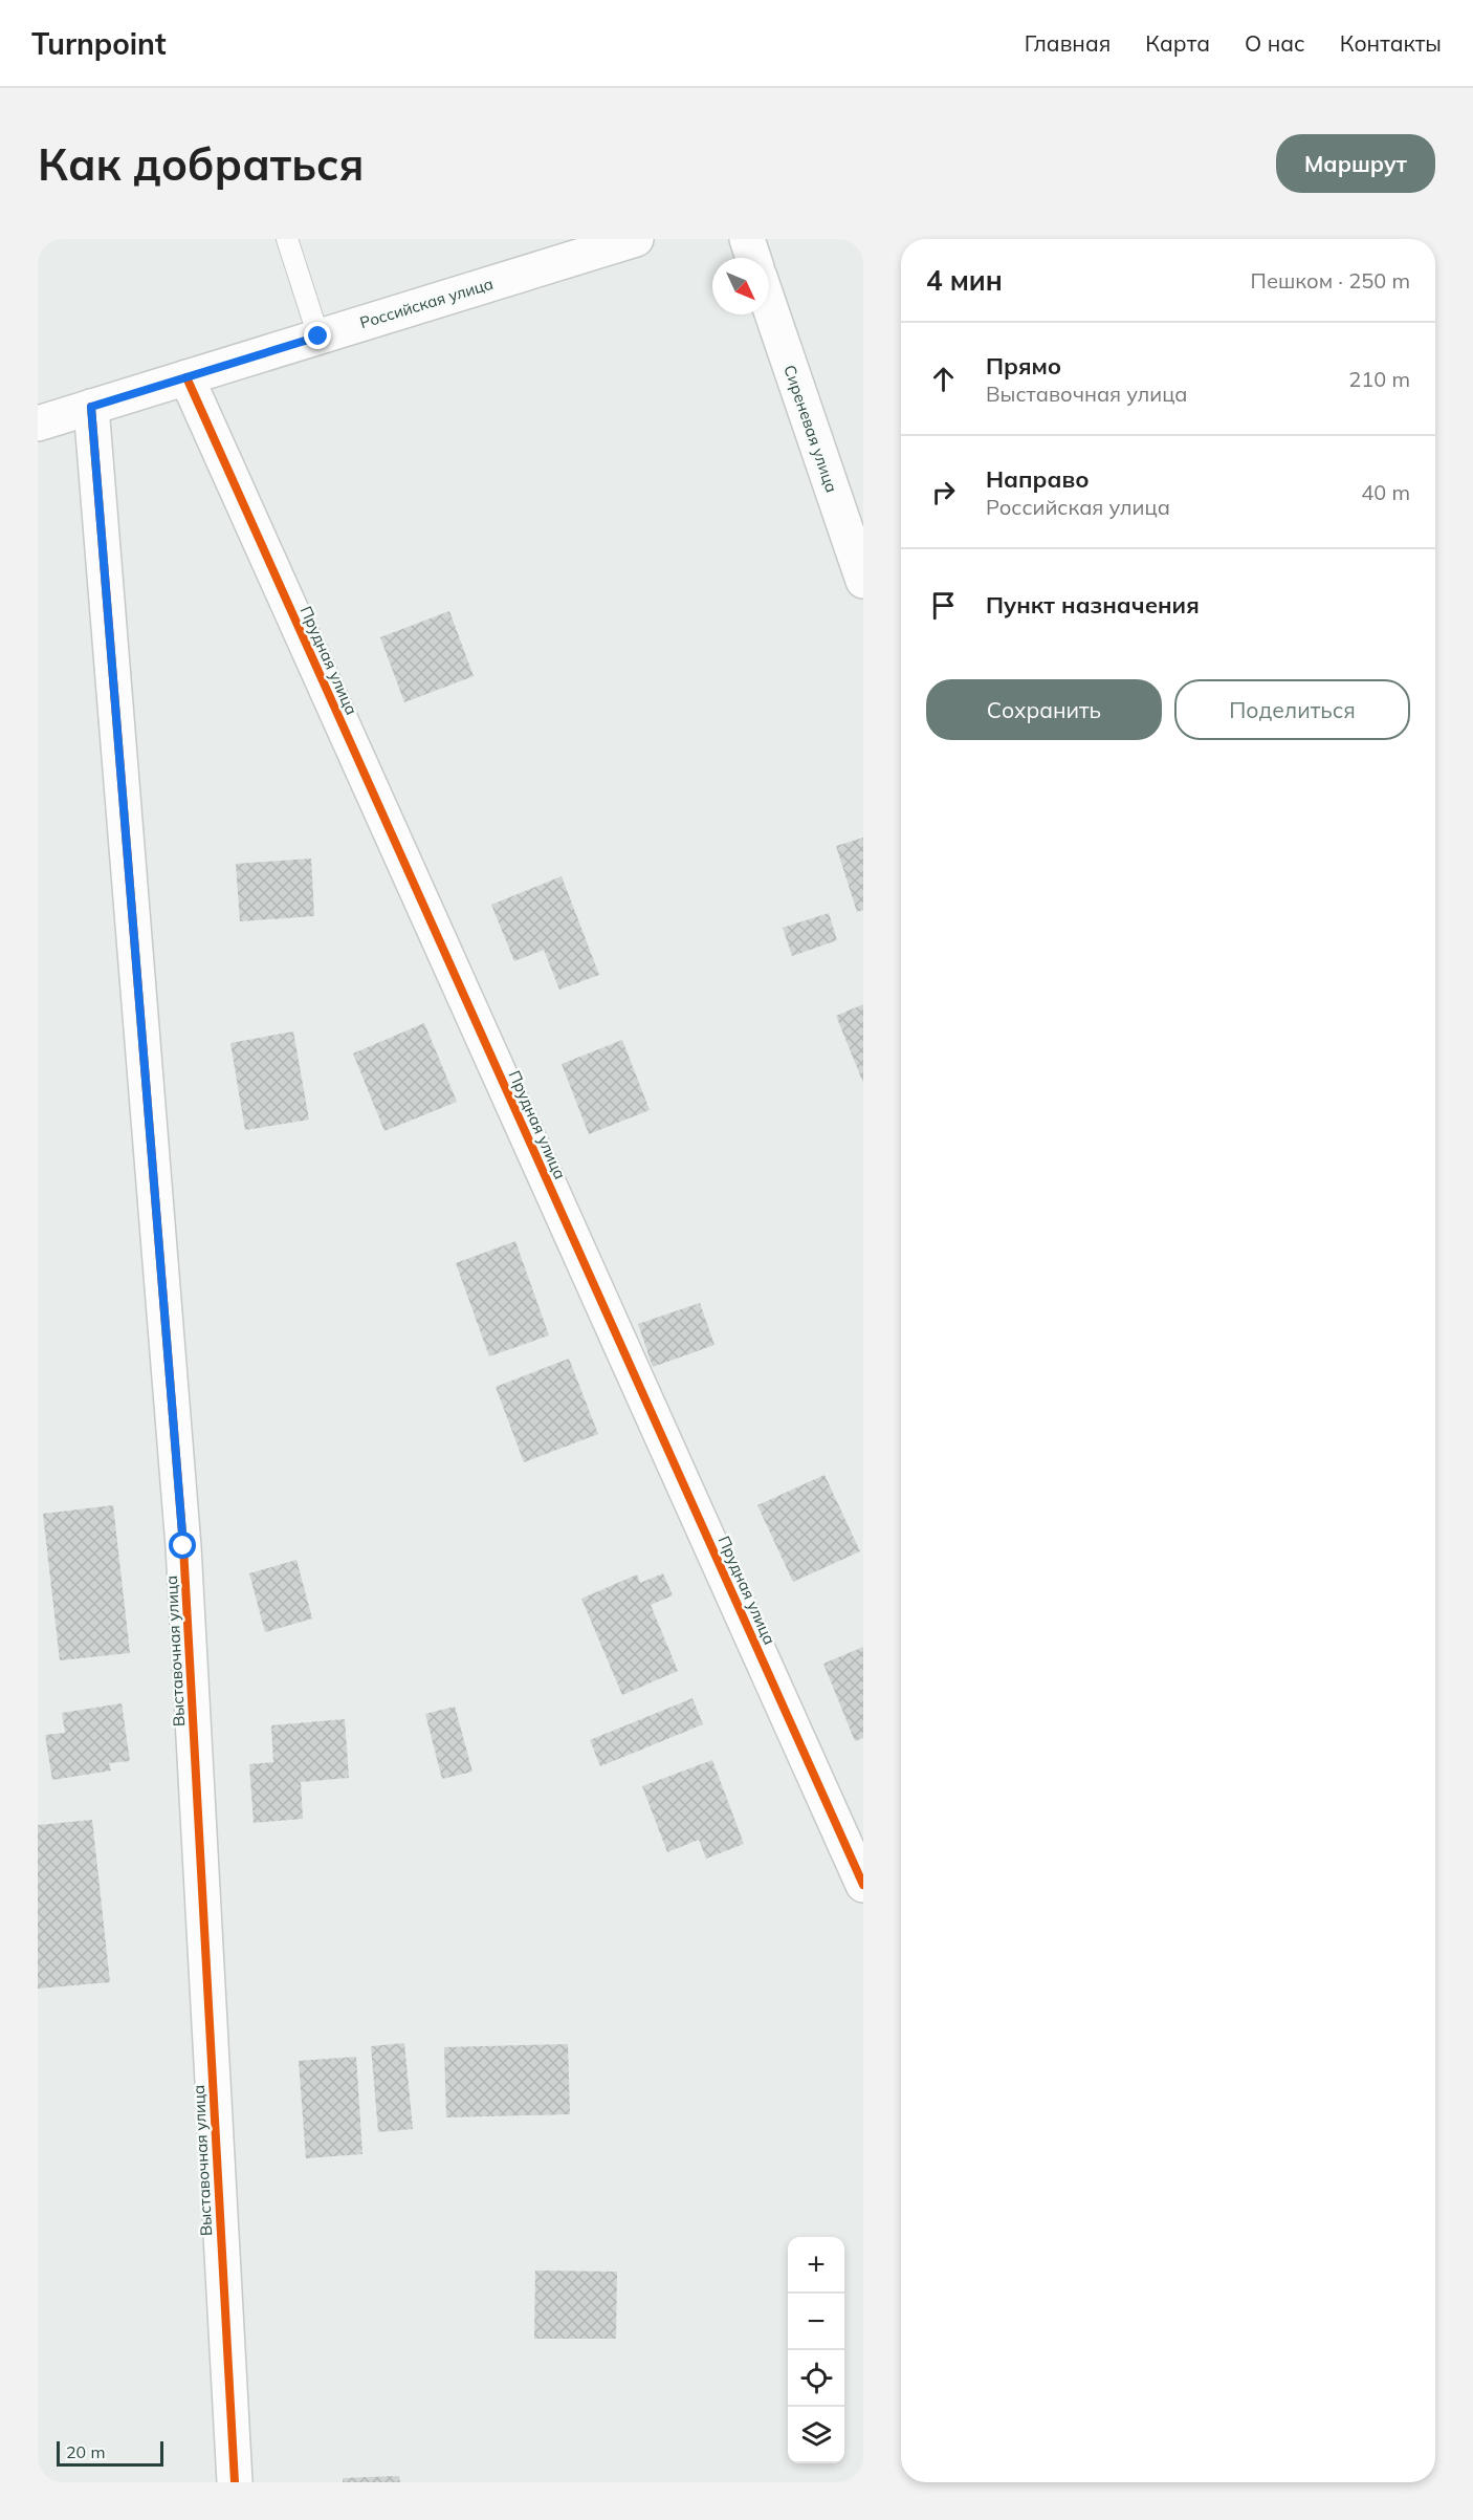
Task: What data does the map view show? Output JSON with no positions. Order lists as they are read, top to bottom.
{
  "streets": {
    "street": [
      "Российская улица",
      "Сиреневая улица",
      "Прудная улица",
      "Выставочная улица"
    ]
  },
  "crossings": [
    ["Российская улица", "Прудная улица"],
    ["Российская улица", "Выставочная улица"]
  ],
  "scale_bar": "20 m",
  "north": "bottom right",
  "page": {
    "header": "Turnpoint",
    "nav": [
      "Главная",
      "Карта",
      "О нас",
      "Контакты"
    ],
    "buttons": [
      "Маршрут",
      ["Сохранить", "Поделиться"]
    ],
    "title": "Как добраться",
    "heading": ["4 мин", "Пешком · 250 m"],
    "list": [
      ["Прямо", "Выставочная улица", "210 m"],
      ["Направо", "Российская улица", "40 m"],
      "Пункт назначения"
    ],
    "map_buttons": ["+", "−"],
    "scale": "20 m"
  }
}
